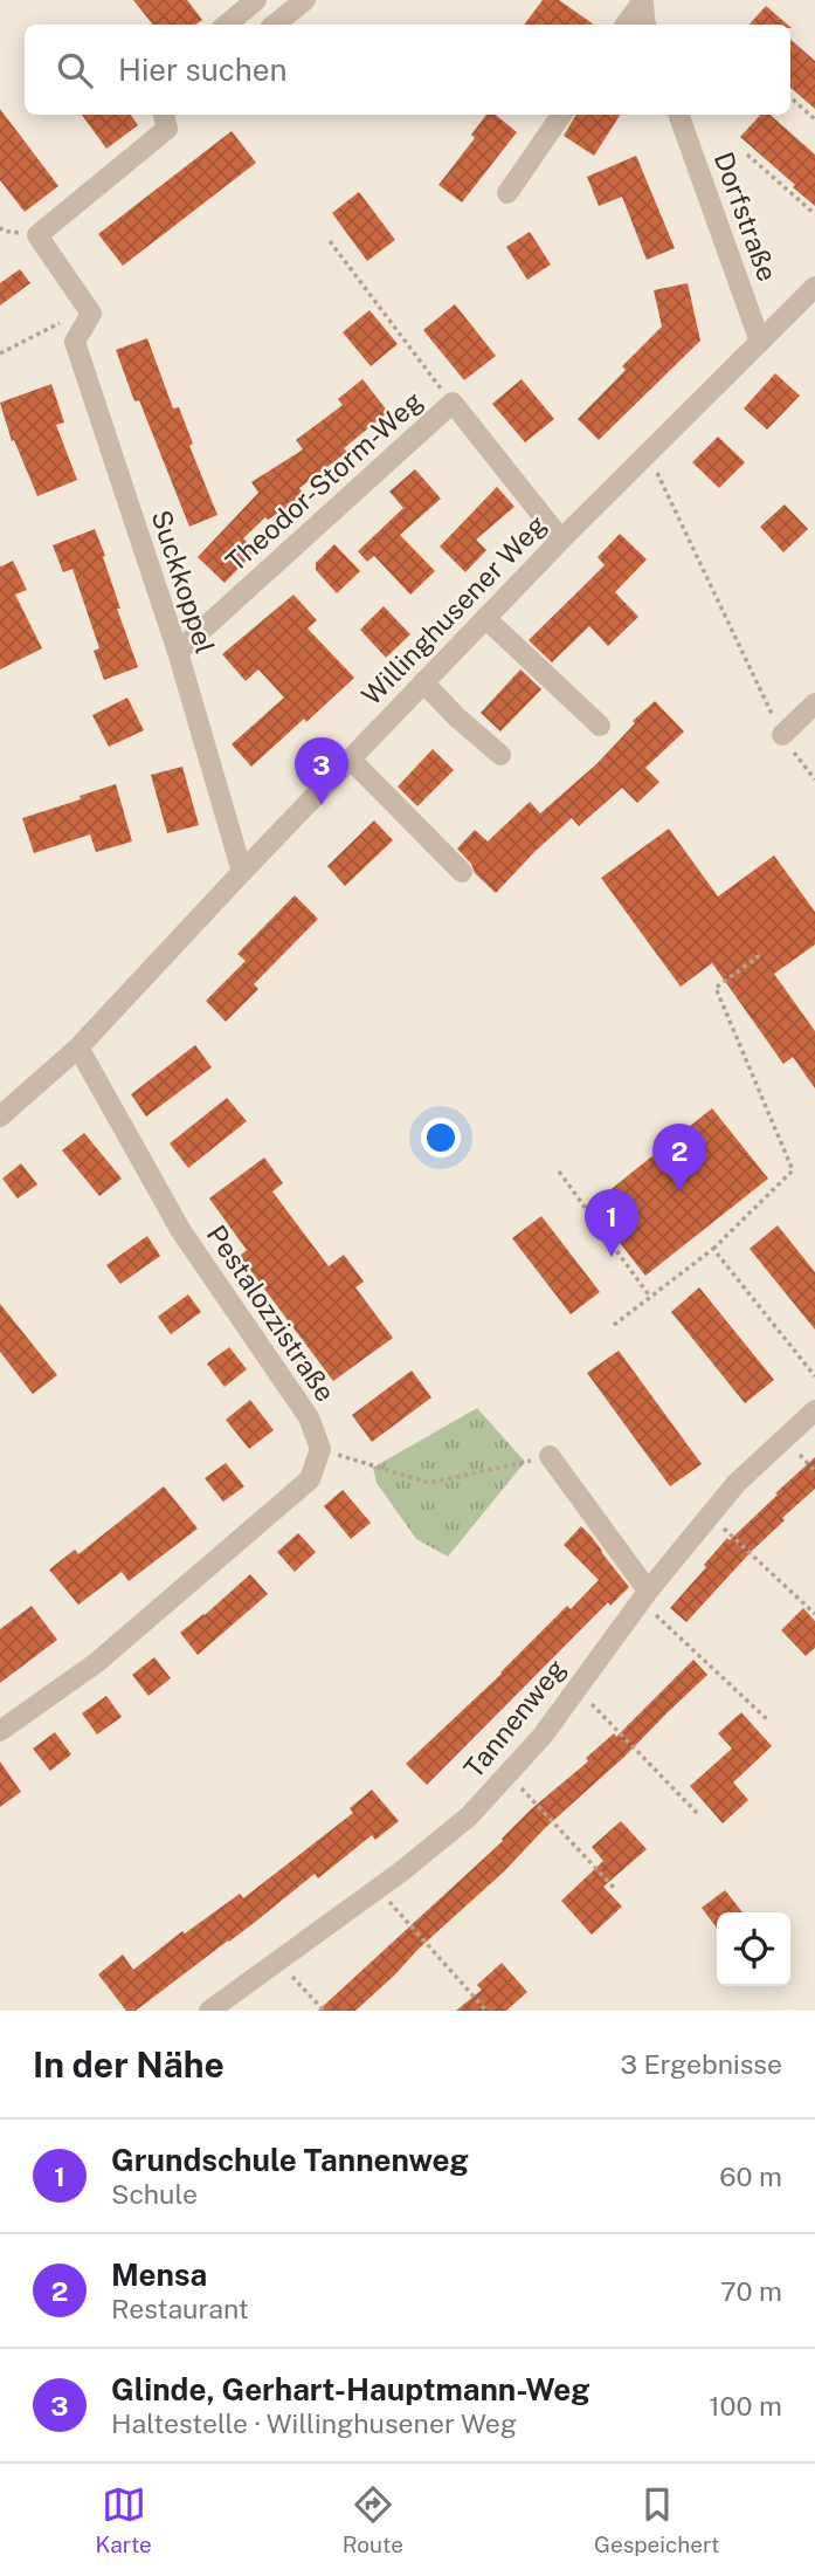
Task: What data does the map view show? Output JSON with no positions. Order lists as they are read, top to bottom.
{
  "streets": {
    "street": [
      "Dorfstraße",
      "Theodor-Storm-Weg",
      "Suckkoppel",
      "Willinghusener Weg",
      "Pestalozzistraße",
      "Tannenweg"
    ]
  },
  "crossings": [
    ["Dorfstraße", "Willinghusener Weg"],
    ["Theodor-Storm-Weg", "Suckkoppel"],
    ["Theodor-Storm-Weg", "Willinghusener Weg"],
    ["Suckkoppel", "Willinghusener Weg"],
    ["Willinghusener Weg", "Pestalozzistraße"]
  ],
  "page": {
    "search": "Hier suchen",
    "pins": ["3", "2", "1"],
    "heading": ["In der Nähe", "3 Ergebnisse"],
    "list": [
      {
        "mark": "1",
        "name": "Grundschule Tannenweg",
        "note": "Schule",
        "value": "60 m"
      },
      {
        "mark": "2",
        "name": "Mensa",
        "note": "Restaurant",
        "value": "70 m"
      },
      {
        "mark": "3",
        "name": "Glinde, Gerhart-Hauptmann-Weg",
        "note": "Haltestelle · Willinghusener Weg",
        "value": "100 m"
      }
    ],
    "nav": ["Karte", "Route", "Gespeichert"]
  }
}
